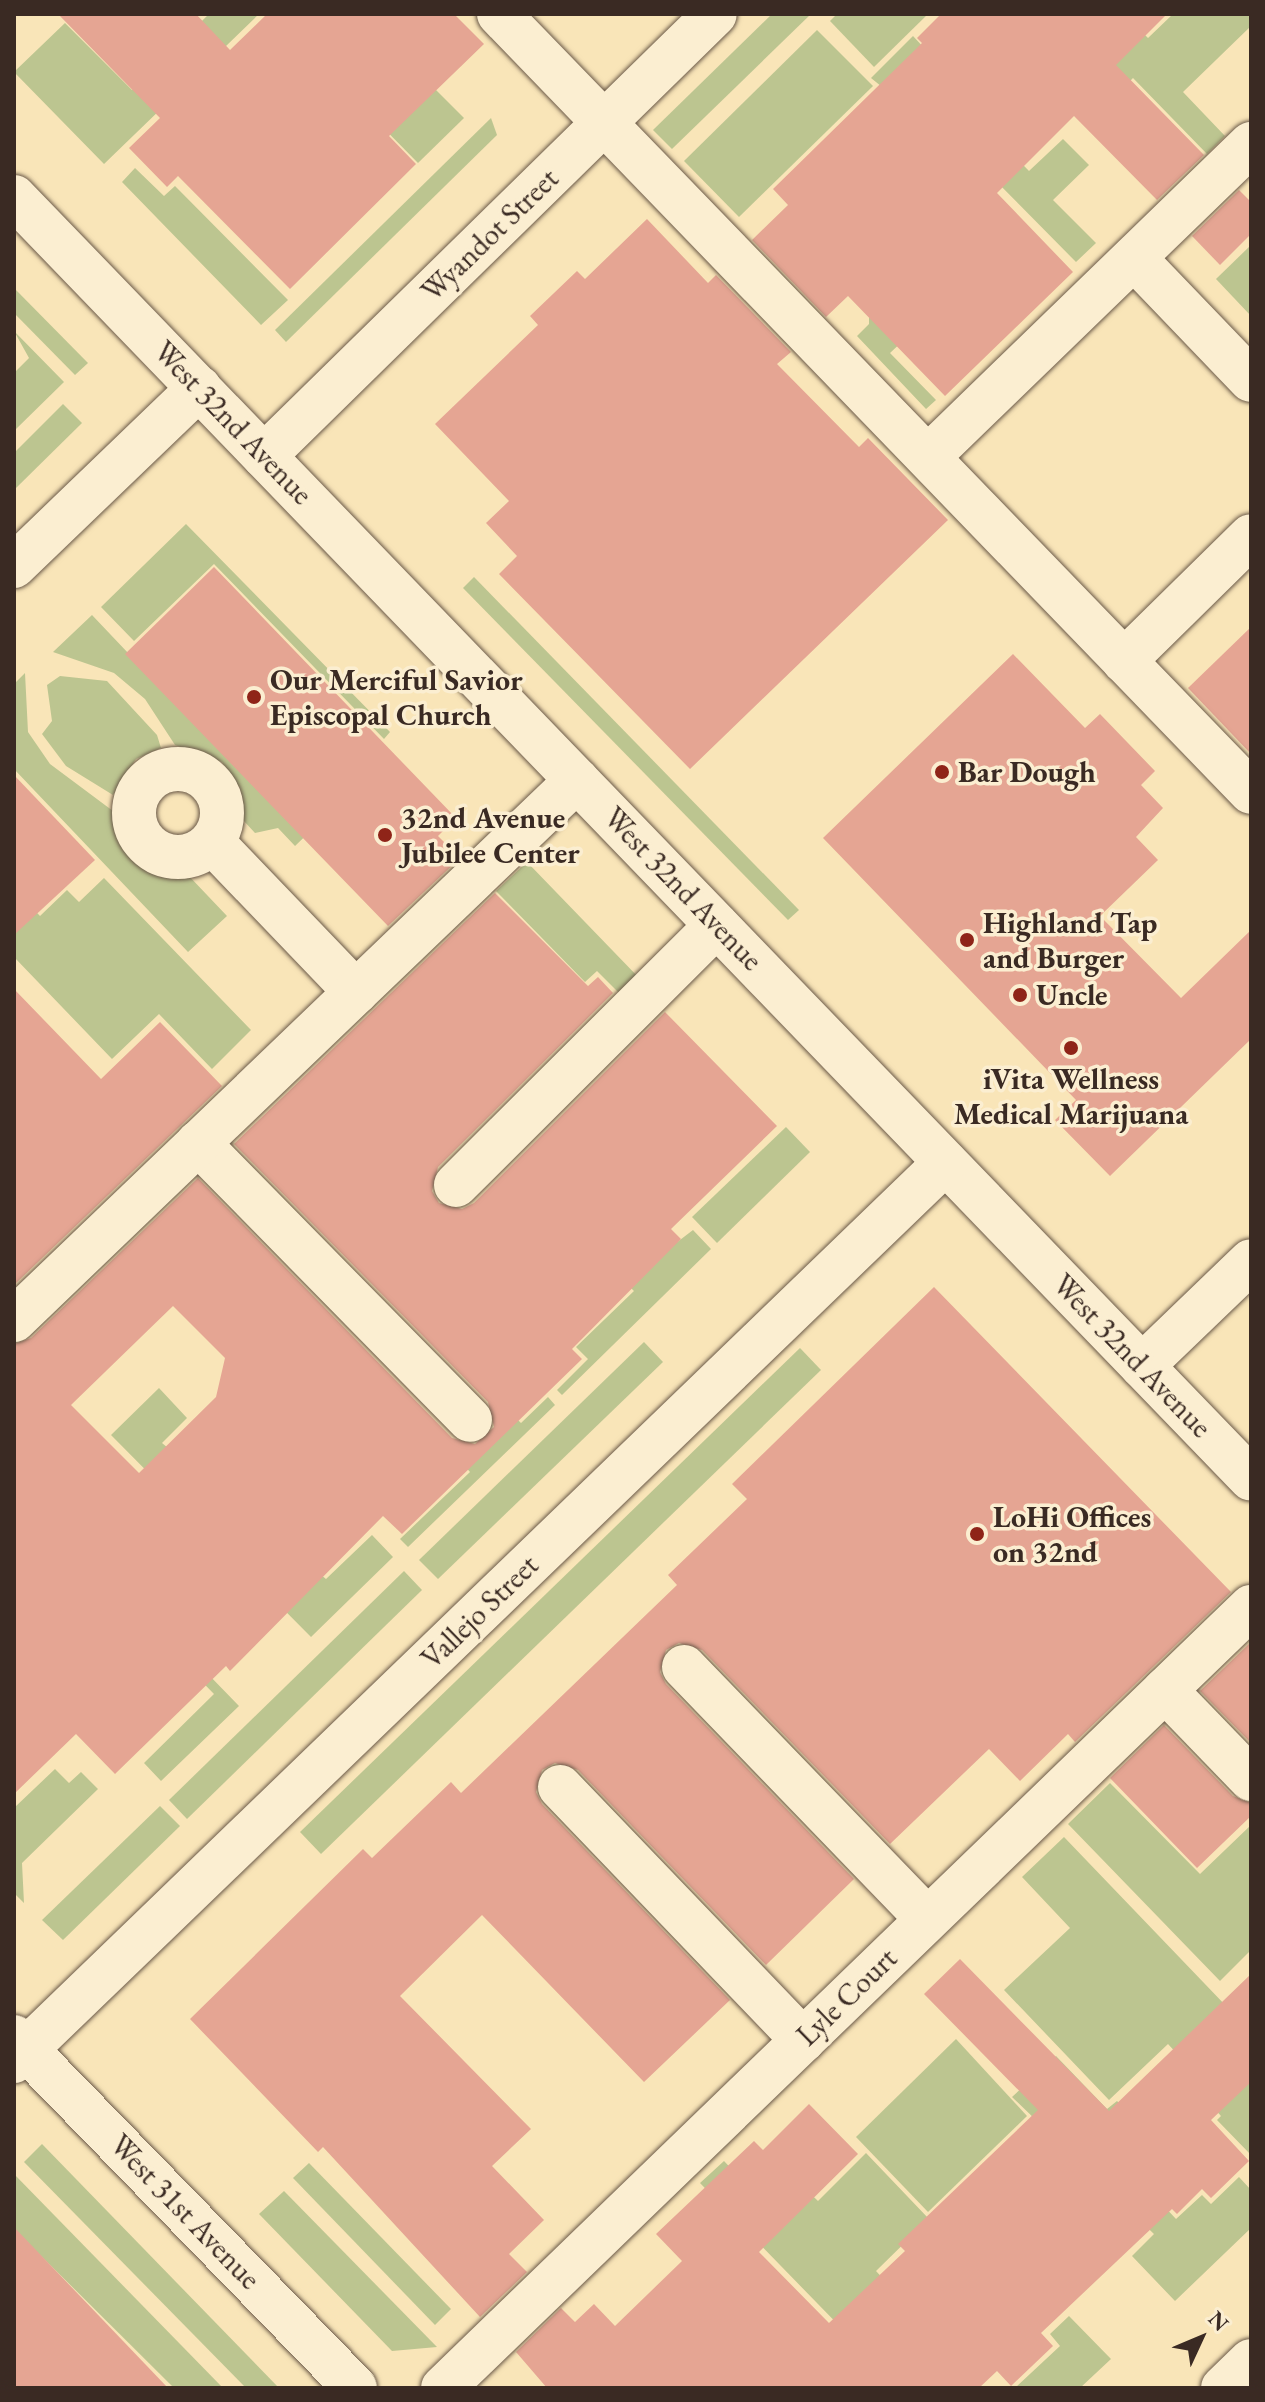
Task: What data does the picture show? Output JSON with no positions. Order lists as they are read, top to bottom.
{
  "streets": {
    "street": [
      "Wyandot Street",
      "West 32nd Avenue",
      "Vallejo Street",
      "Lyle Court",
      "West 31st Avenue"
    ]
  },
  "crossings": [
    ["Wyandot Street", "West 32nd Avenue"],
    ["West 32nd Avenue", "Vallejo Street"],
    ["Vallejo Street", "West 31st Avenue"]
  ],
  "places": [
    "Our Merciful Savior Episcopal Church",
    "Bar Dough",
    "32nd Avenue Jubilee Center",
    "Highland Tap and Burger",
    "Uncle",
    "iVita Wellness Medical Marijuana",
    "LoHi Offices on 32nd"
  ],
  "north": "top right"
}
